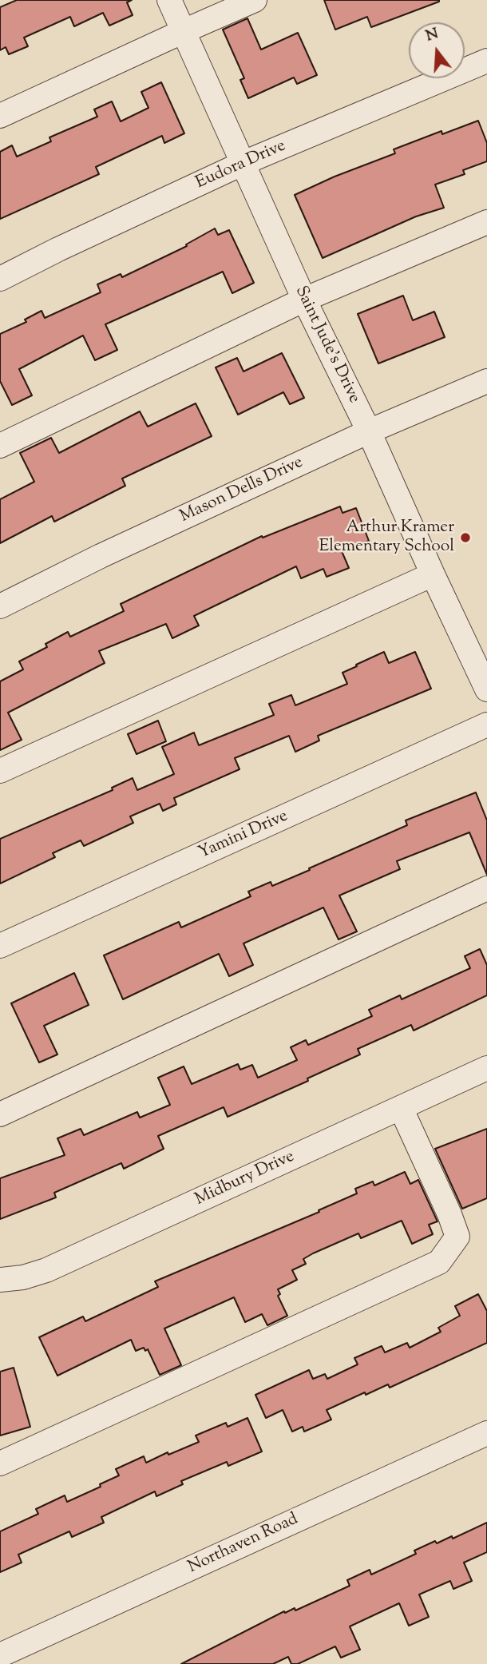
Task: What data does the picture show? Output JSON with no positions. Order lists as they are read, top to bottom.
{
  "streets": {
    "street": [
      "Eudora Drive",
      "Saint Jude's Drive",
      "Mason Dells Drive",
      "Yamini Drive",
      "Midbury Drive",
      "Northaven Road"
    ]
  },
  "crossings": [
    ["Eudora Drive", "Saint Jude's Drive"],
    ["Saint Jude's Drive", "Mason Dells Drive"]
  ],
  "places": ["Arthur Kramer Elementary School"],
  "north": "top"
}
